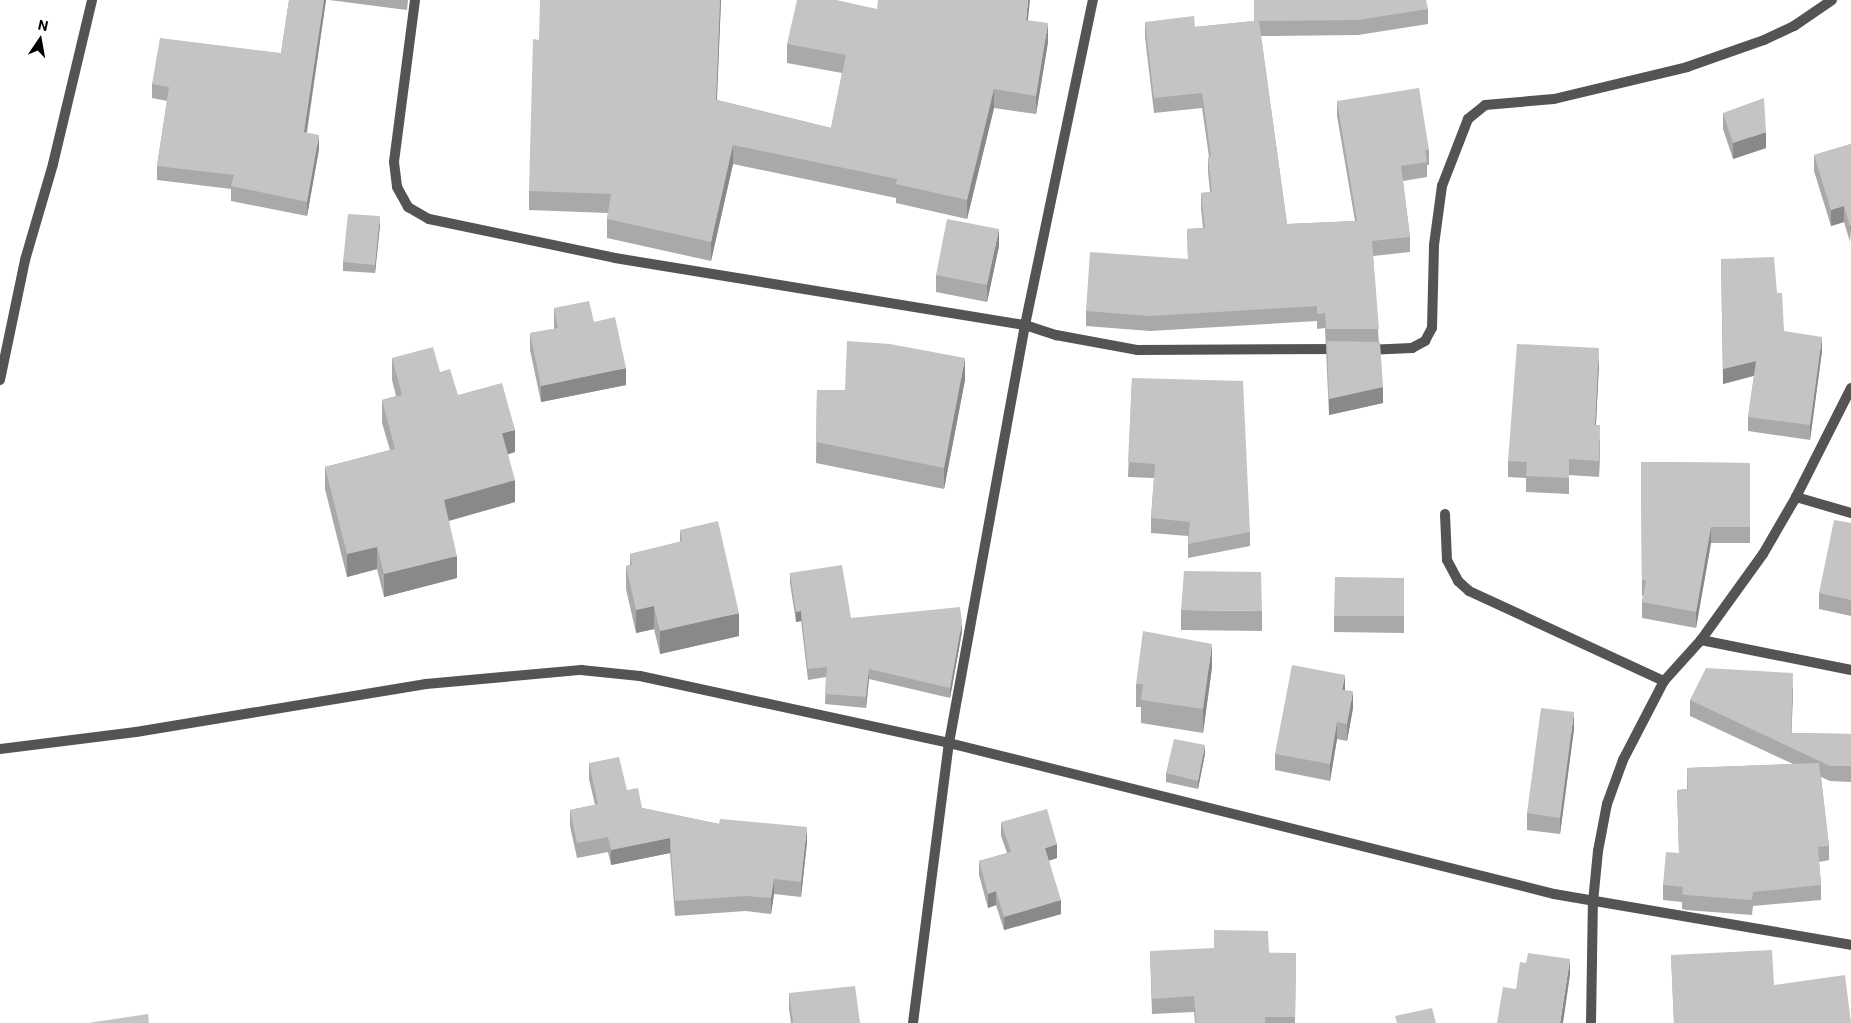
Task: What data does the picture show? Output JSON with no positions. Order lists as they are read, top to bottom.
{
  "north": "top"
}
